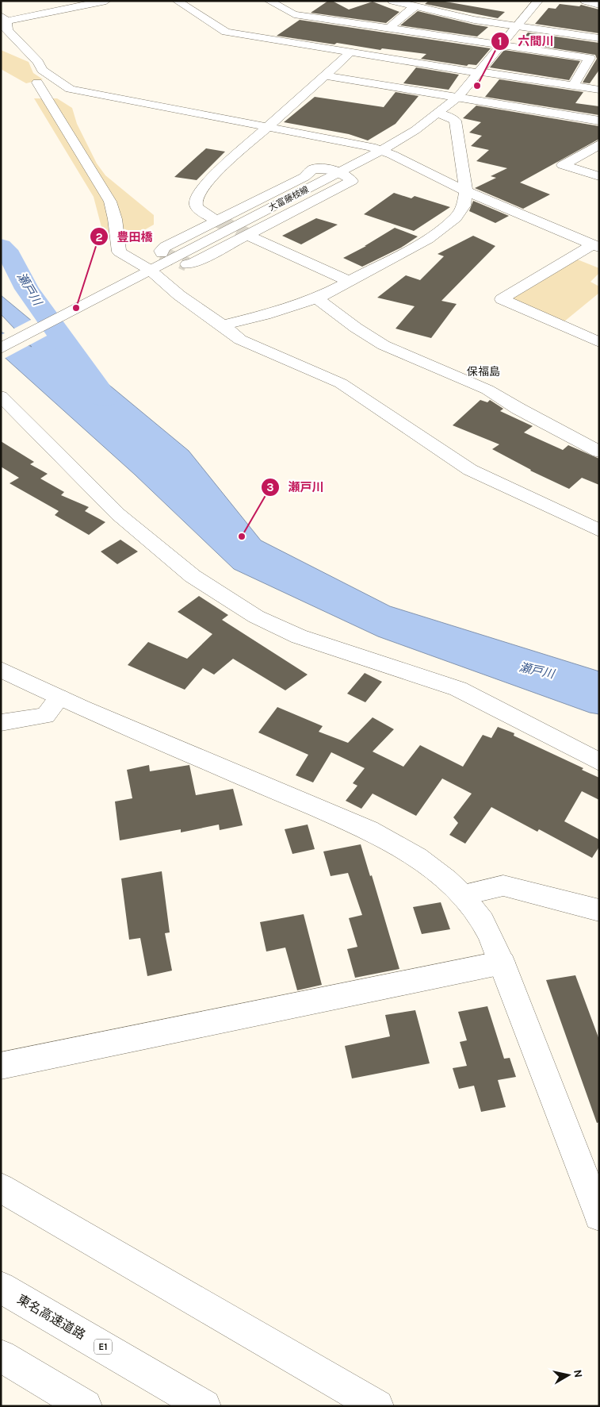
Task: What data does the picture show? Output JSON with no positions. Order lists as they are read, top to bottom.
{
  "streets": {
    "main road": ["大富藤枝線", "東名高速道路", "E1"]
  },
  "districts": ["保福島"],
  "water": ["瀬戸川"],
  "places": ["六間川", "豊田橋", "瀬戸川"],
  "north": "right"
}
